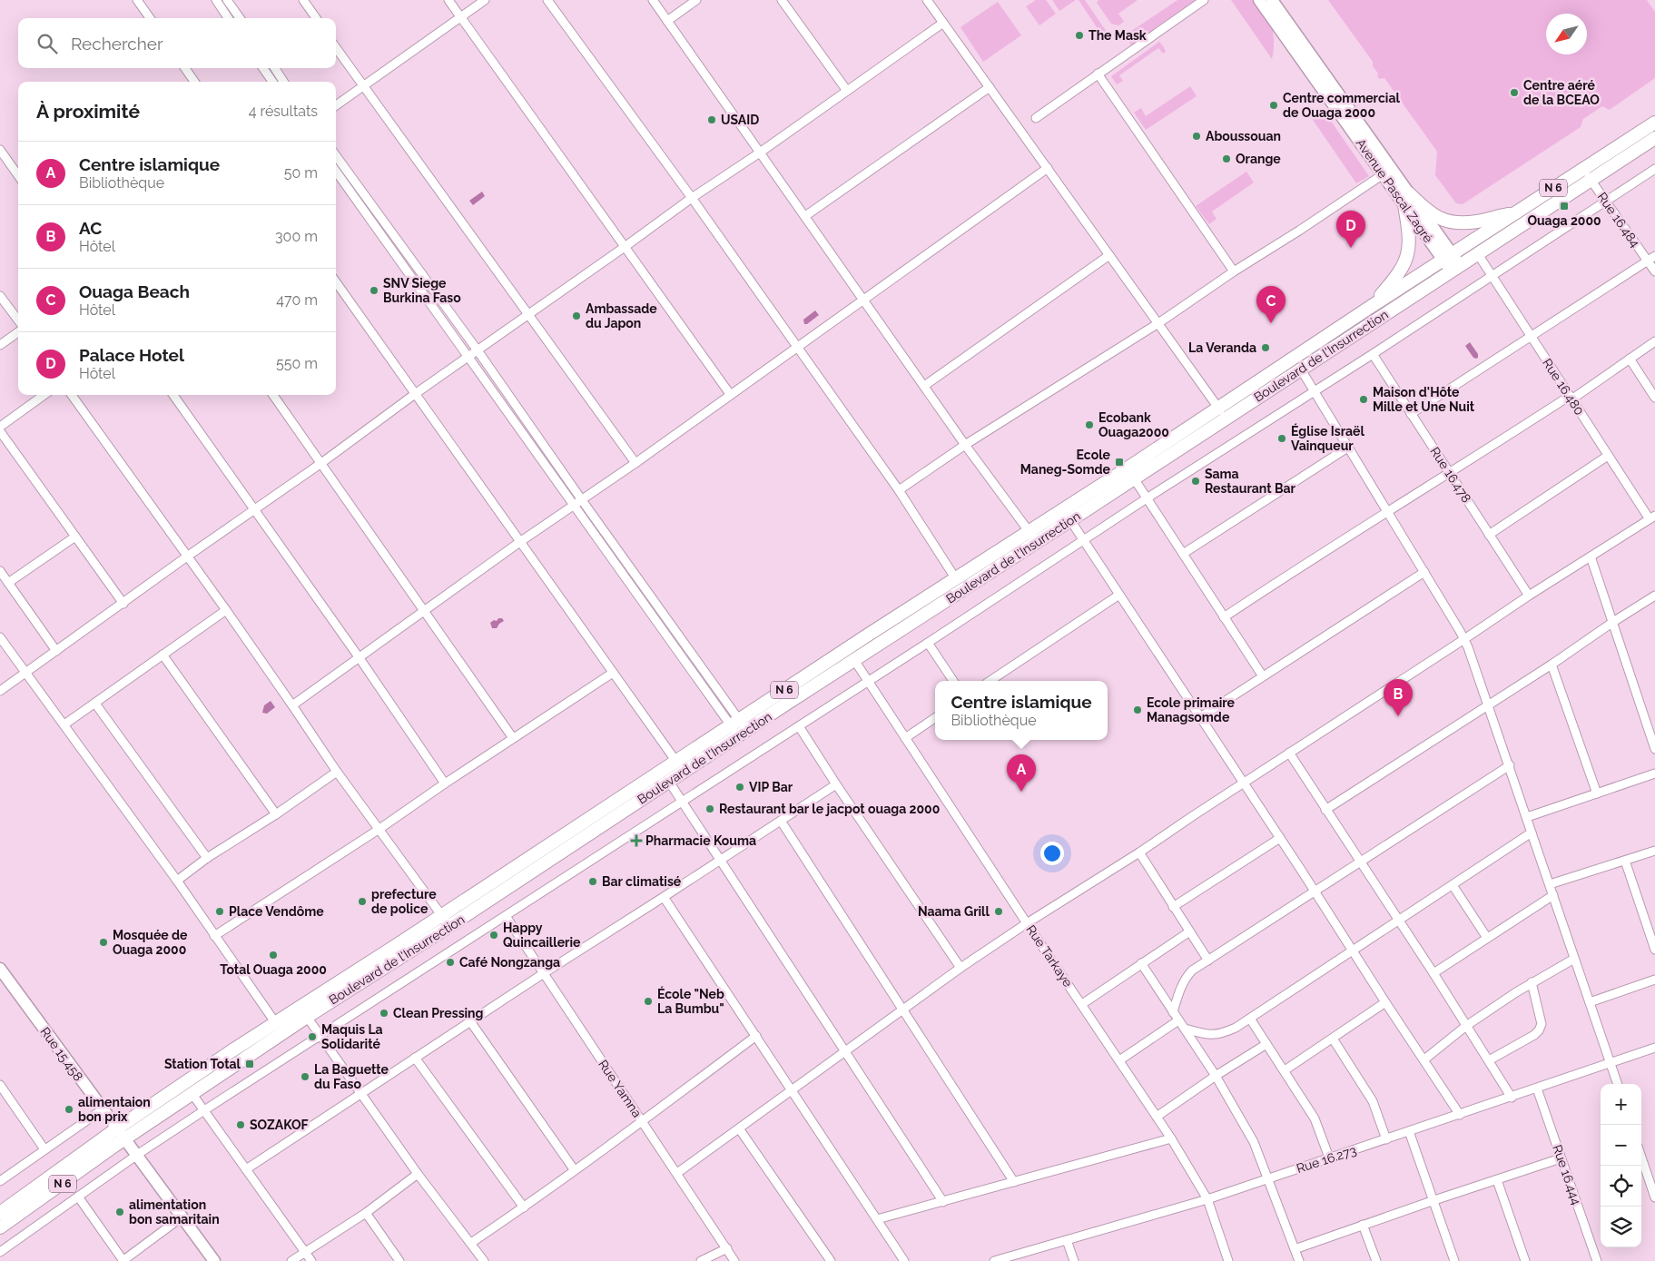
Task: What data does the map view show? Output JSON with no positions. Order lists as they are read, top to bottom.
{
  "streets": {
    "main road": [
      "N 6",
      "Avenue Pascal Zagré",
      "Boulevard de l'Insurrection",
      "Rue 15.458"
    ],
    "street": [
      "Rue 16.484",
      "Rue 16.480",
      "Rue 16.478",
      "Rue Tarkaye",
      "Rue Yamna",
      "Rue 16.273",
      "Rue 16.444"
    ]
  },
  "crossings": [
    ["N 6", "Avenue Pascal Zagré"],
    ["N 6", "Rue 16.484"],
    ["N 6", "Boulevard de l'Insurrection"],
    ["N 6", "Rue 16.480"],
    ["Avenue Pascal Zagré", "Boulevard de l'Insurrection"],
    ["Boulevard de l'Insurrection", "Rue Tarkaye"],
    ["Boulevard de l'Insurrection", "Rue 15.458"],
    ["Rue Tarkaye", "Rue 16.273"],
    ["Rue 16.273", "Rue 16.444"]
  ],
  "places": {
    "other": [
      "The Mask",
      "Centre aéré de la BCEAO",
      "Centre commercial de Ouaga 2000",
      "USAID",
      "Aboussouan",
      "Orange",
      "SNV Siege Burkina Faso",
      "Ambassade du Japon",
      "La Veranda",
      "Maison d'Hôte Mille et Une Nuit",
      "Ecobank Ouaga2000",
      "Église Israël Vainqueur",
      "Sama Restaurant Bar",
      "Ecole primaire Managsomde",
      "VIP Bar",
      "Restaurant bar le jacpot ouaga 2000",
      "Bar climatisé",
      "prefecture de police",
      "Place Vendôme",
      "Naama Grill",
      "Happy Quincaillerie",
      "Mosquée de Ouaga 2000",
      "Total Ouaga 2000",
      "Café Nongzanga",
      "École \"Neb La Bumbu\"",
      "Clean Pressing",
      "Maquis La Solidarité",
      "La Baguette du Faso",
      "alimentaion bon prix",
      "SOZAKOF",
      "alimentation bon samaritain"
    ],
    "transit": ["Ouaga 2000", "Ecole Maneg-Somde", "Station Total"],
    "health": ["Pharmacie Kouma"]
  },
  "north": "bottom left",
  "page": {
    "search": "Rechercher",
    "heading": ["À proximité", "4 résultats"],
    "list": [
      {
        "mark": "A",
        "name": "Centre islamique",
        "note": "Bibliothèque",
        "value": "50 m"
      },
      {
        "mark": "B",
        "name": "AC",
        "note": "Hôtel",
        "value": "300 m"
      },
      {
        "mark": "C",
        "name": "Ouaga Beach",
        "note": "Hôtel",
        "value": "470 m"
      },
      {
        "mark": "D",
        "name": "Palace Hotel",
        "note": "Hôtel",
        "value": "550 m"
      }
    ],
    "pins": [
      "D",
      "C",
      "B",
      "A"
    ],
    "popup": ["Centre islamique", "Bibliothèque"],
    "map_buttons": ["+", "−"]
  }
}
